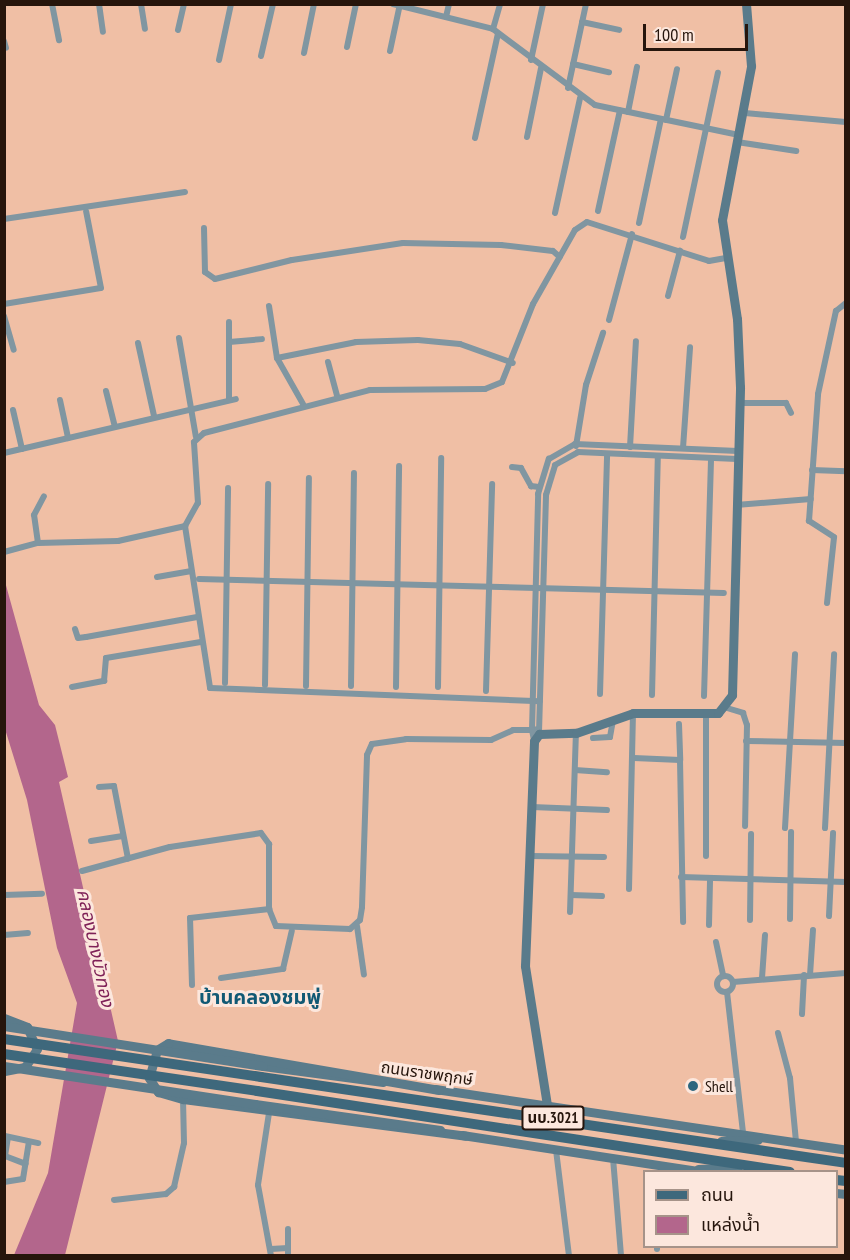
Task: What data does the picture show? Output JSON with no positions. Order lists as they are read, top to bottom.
{
  "streets": {
    "main road": ["ถนนราชพฤกษ์", "นบ.3021"]
  },
  "districts": ["บ้านคลองชมพู่"],
  "water": ["คลองบางบัวทอง"],
  "places": ["Shell"],
  "legend": ["ถนน", "แหล่งน้ำ"],
  "scale_bar": "100 m"
}
